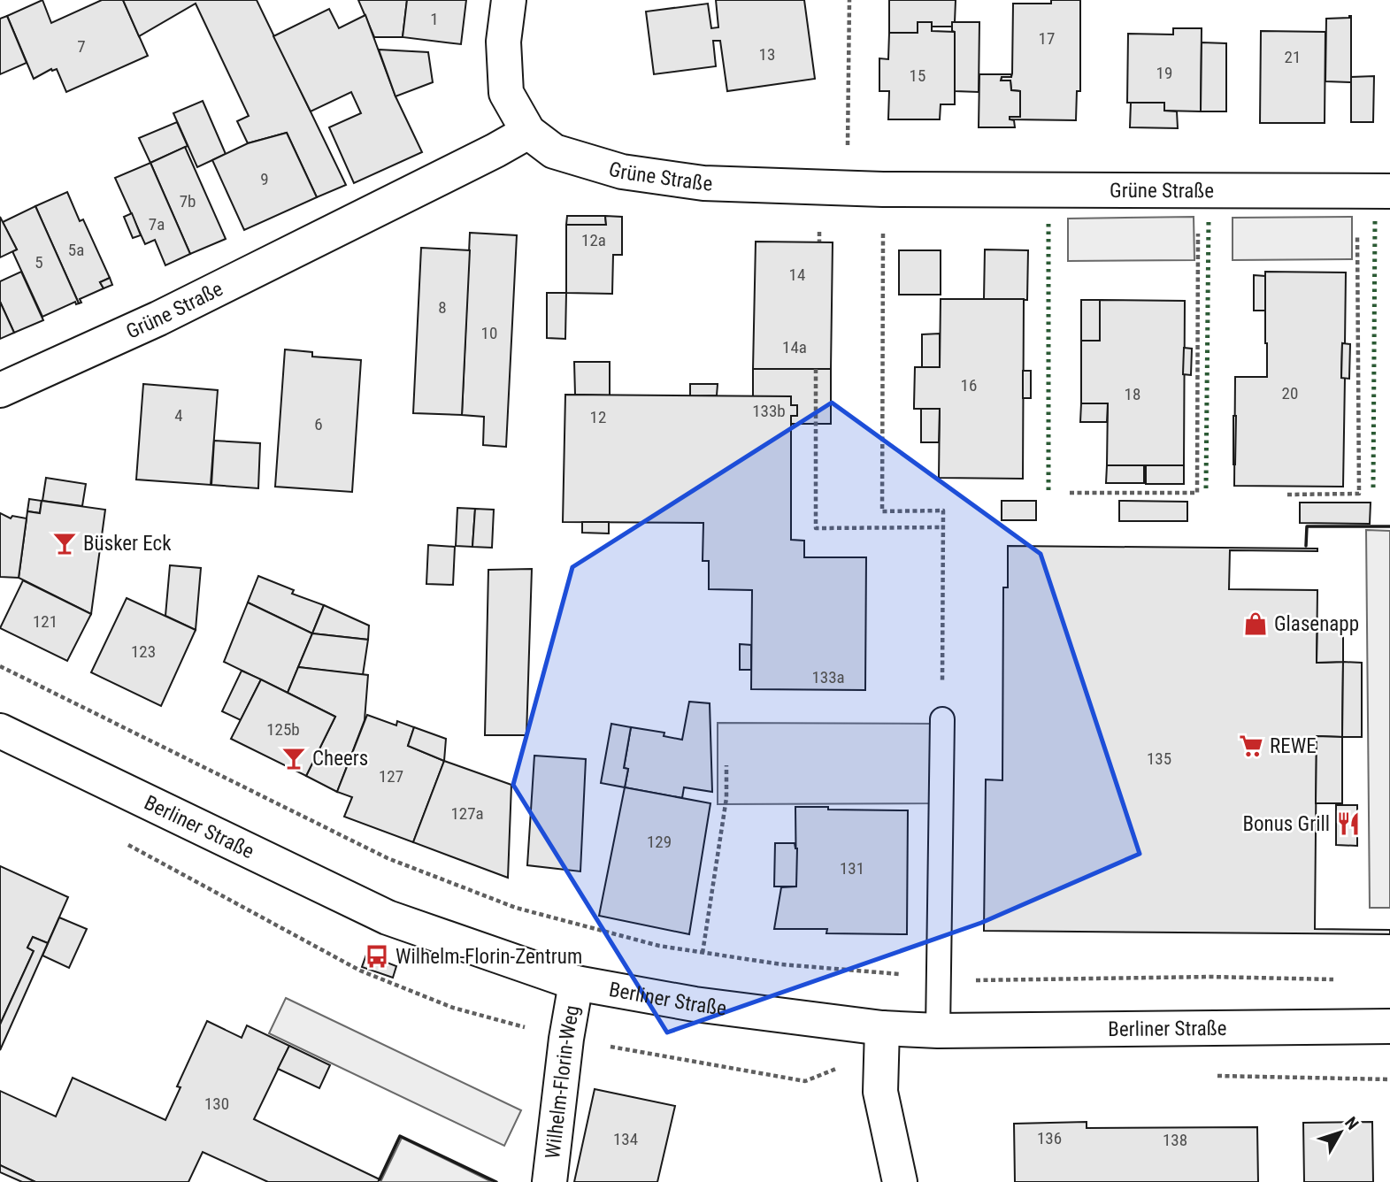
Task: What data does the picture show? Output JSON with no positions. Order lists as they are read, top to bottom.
{
  "streets": {
    "street": ["Grüne Straße", "Berliner Straße", "Wilhelm-Florin-Weg"]
  },
  "crossings": [
    ["Berliner Straße", "Wilhelm-Florin-Weg"]
  ],
  "places": {
    "bar": ["Büsker Eck", "Cheers"],
    "shop": ["Glasenapp"],
    "supermarket": ["REWE"],
    "restaurant": ["Bonus Grill"],
    "bus stop": ["Wilhelm-Florin-Zentrum"]
  },
  "house_numbers": [
    "1",
    "17",
    "7",
    "13",
    "21",
    "19",
    "15",
    "9",
    "7b",
    "7a",
    "12a",
    "5a",
    "5",
    "14",
    "8",
    "10",
    "14a",
    "16",
    "20",
    "18",
    "133b",
    "4",
    "12",
    "6",
    "121",
    "123",
    "133a",
    "125b",
    "135",
    "127",
    "127a",
    "129",
    "131",
    "130",
    "136",
    "134",
    "138"
  ],
  "north": "top right"
}
